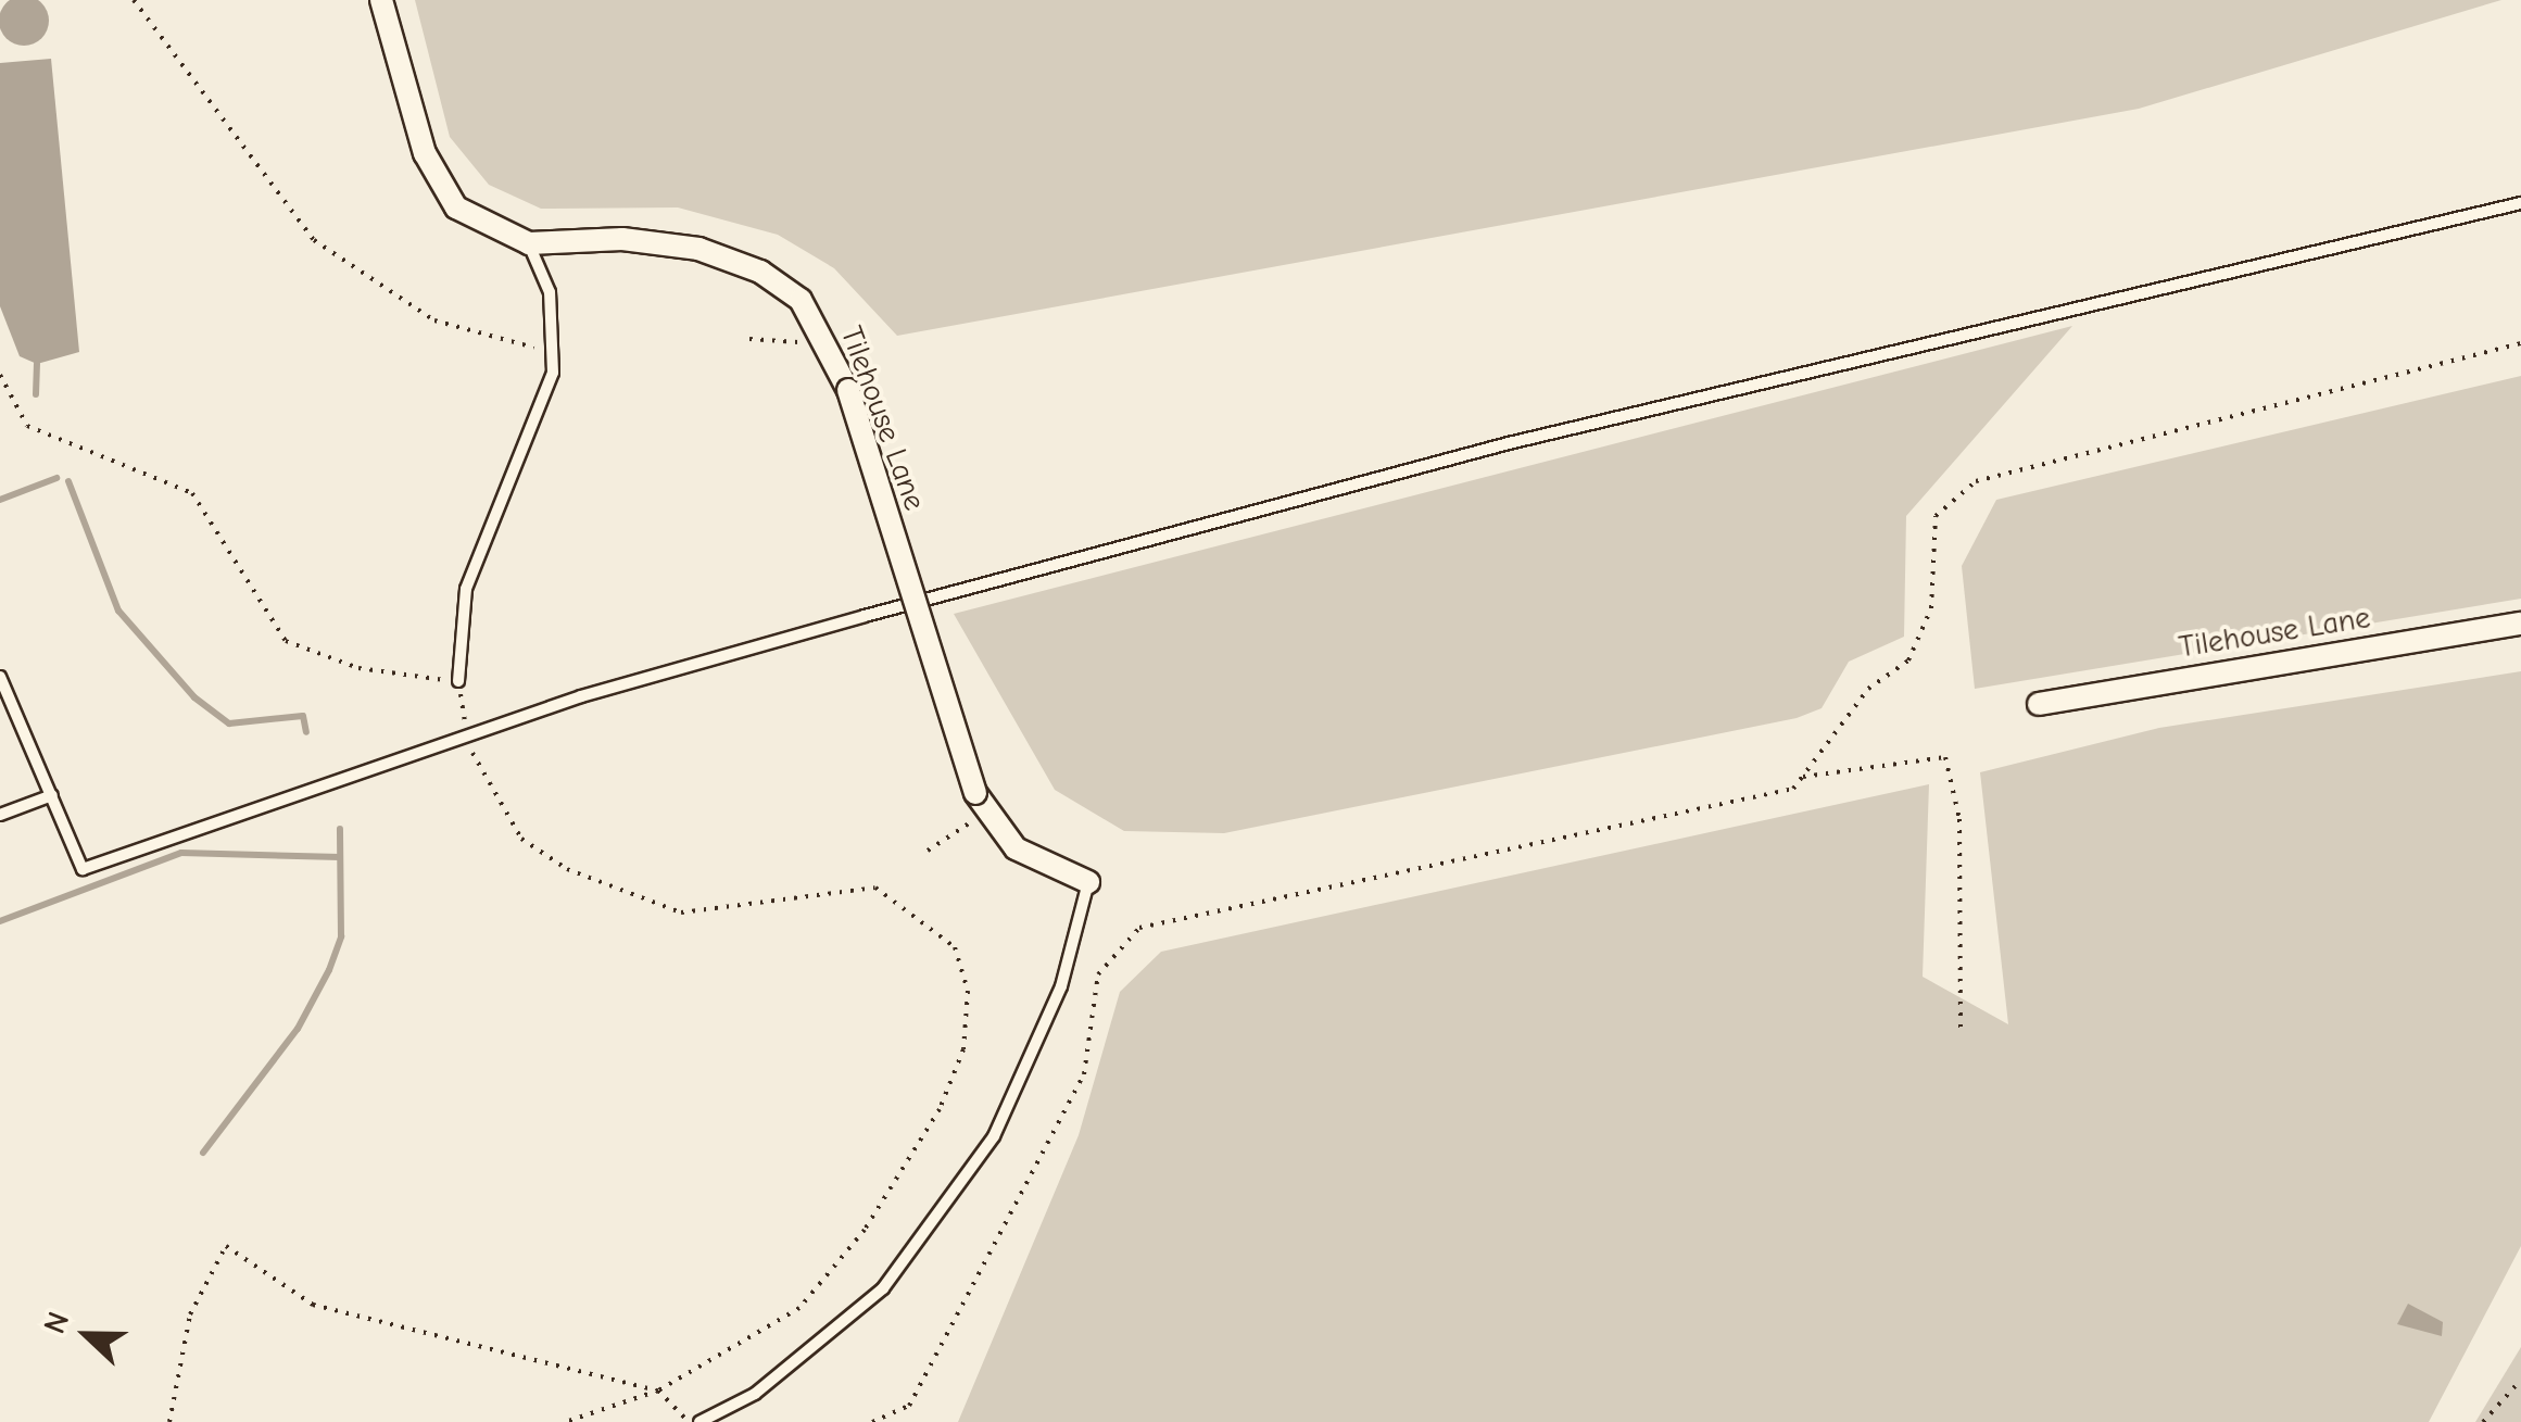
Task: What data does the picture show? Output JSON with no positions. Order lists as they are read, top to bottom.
{
  "streets": {
    "street": ["Tilehouse Lane"]
  },
  "north": "left"
}
